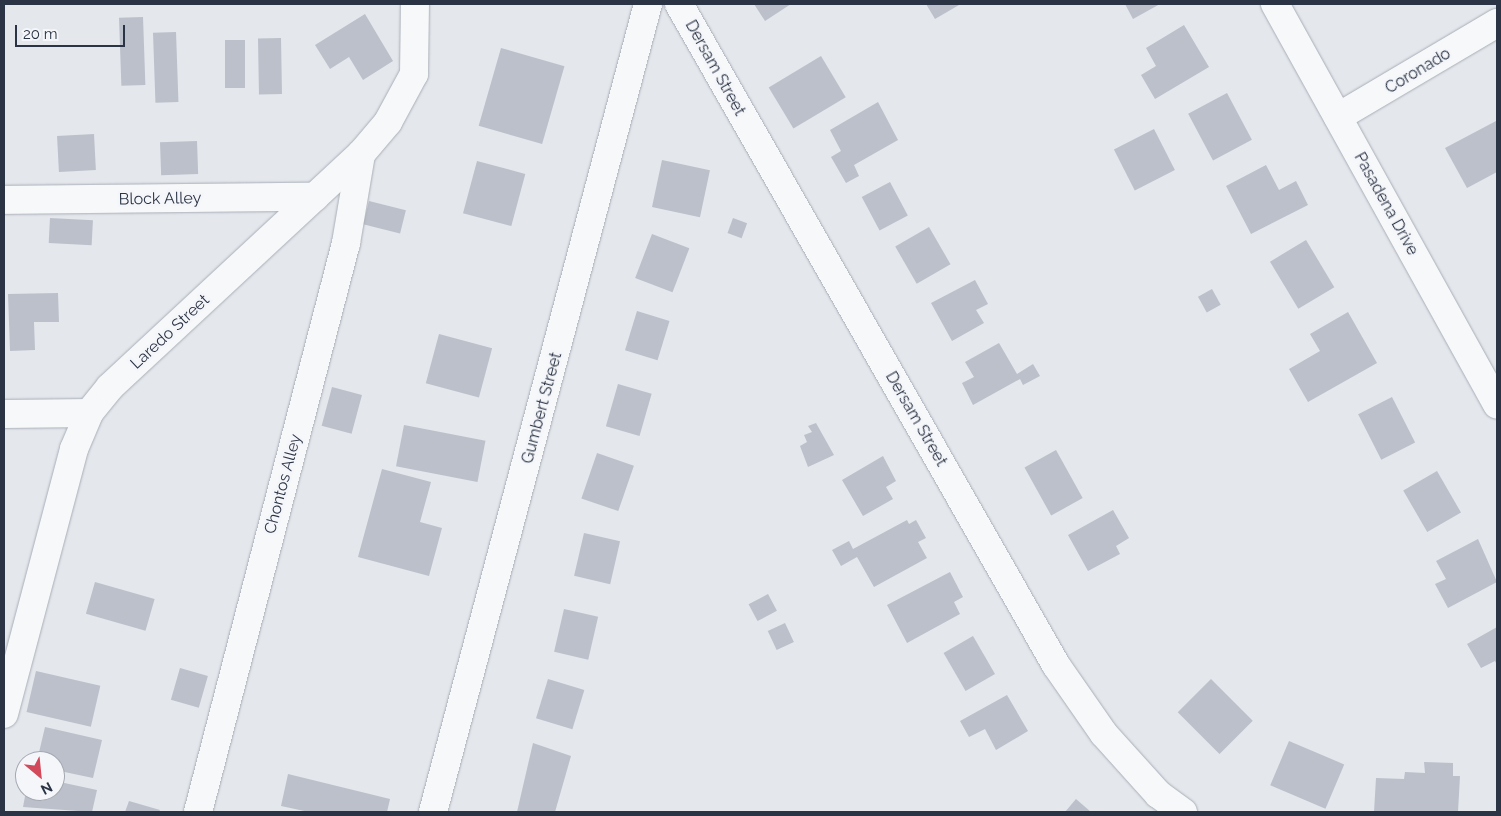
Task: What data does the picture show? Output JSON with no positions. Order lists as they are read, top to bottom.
{
  "streets": {
    "street": [
      "Dersam Street",
      "Coronado",
      "Block Alley",
      "Pasadena Drive",
      "Laredo Street",
      "Gumbert Street",
      "Chontos Alley"
    ]
  },
  "crossings": [
    ["Coronado", "Pasadena Drive"],
    ["Block Alley", "Laredo Street"],
    ["Laredo Street", "Chontos Alley"]
  ],
  "scale_bar": "20 m",
  "north": "bottom right"
}
